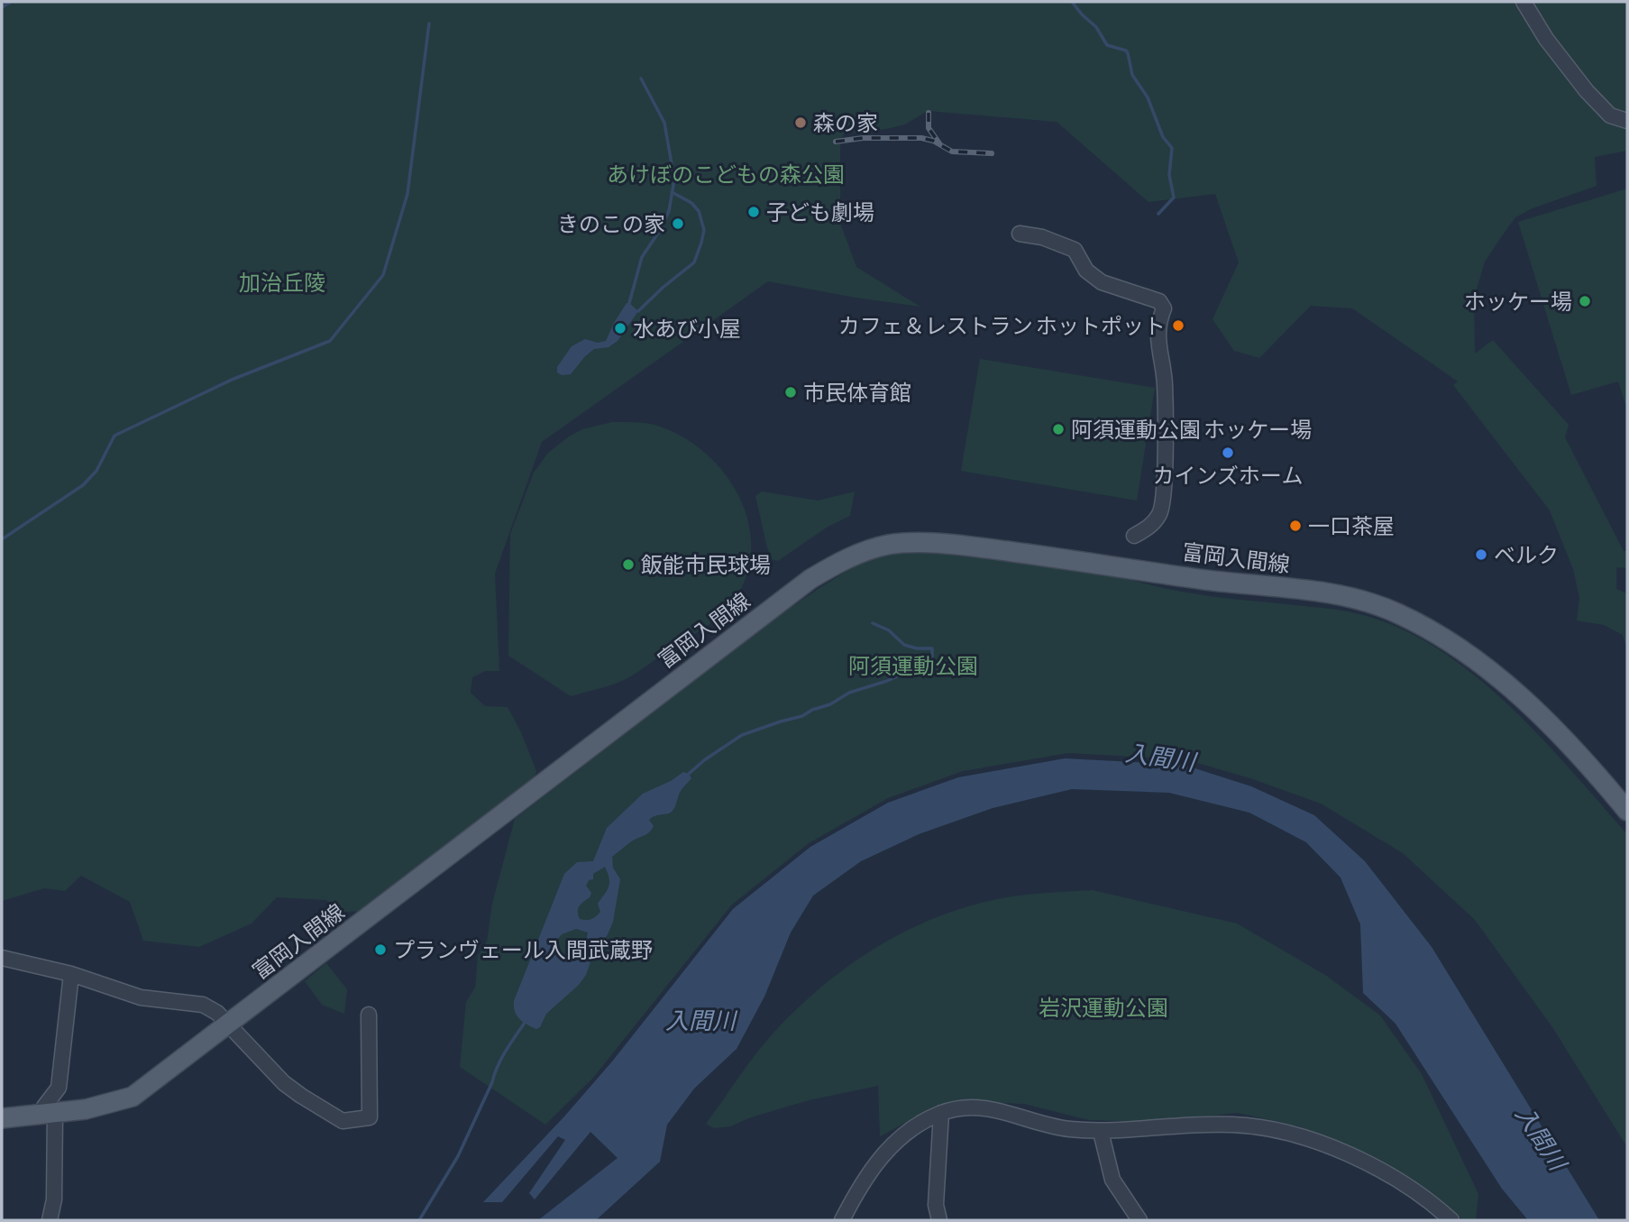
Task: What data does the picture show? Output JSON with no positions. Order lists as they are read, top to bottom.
{
  "streets": {
    "main road": ["富岡入間線"]
  },
  "water": ["入間川"],
  "parks": [
    "あけぼのこどもの森公園",
    "加治丘陵",
    "阿須運動公園",
    "岩沢運動公園"
  ],
  "places": [
    "森の家",
    "子ども劇場",
    "きのこの家",
    "ホッケー場",
    "カフェ＆レストラン ホットポット",
    "水あび小屋",
    "市民体育館",
    "阿須運動公園 ホッケー場",
    "カインズホーム",
    "一口茶屋",
    "ベルク",
    "飯能市民球場",
    "プランヴェール入間武蔵野"
  ]
}
